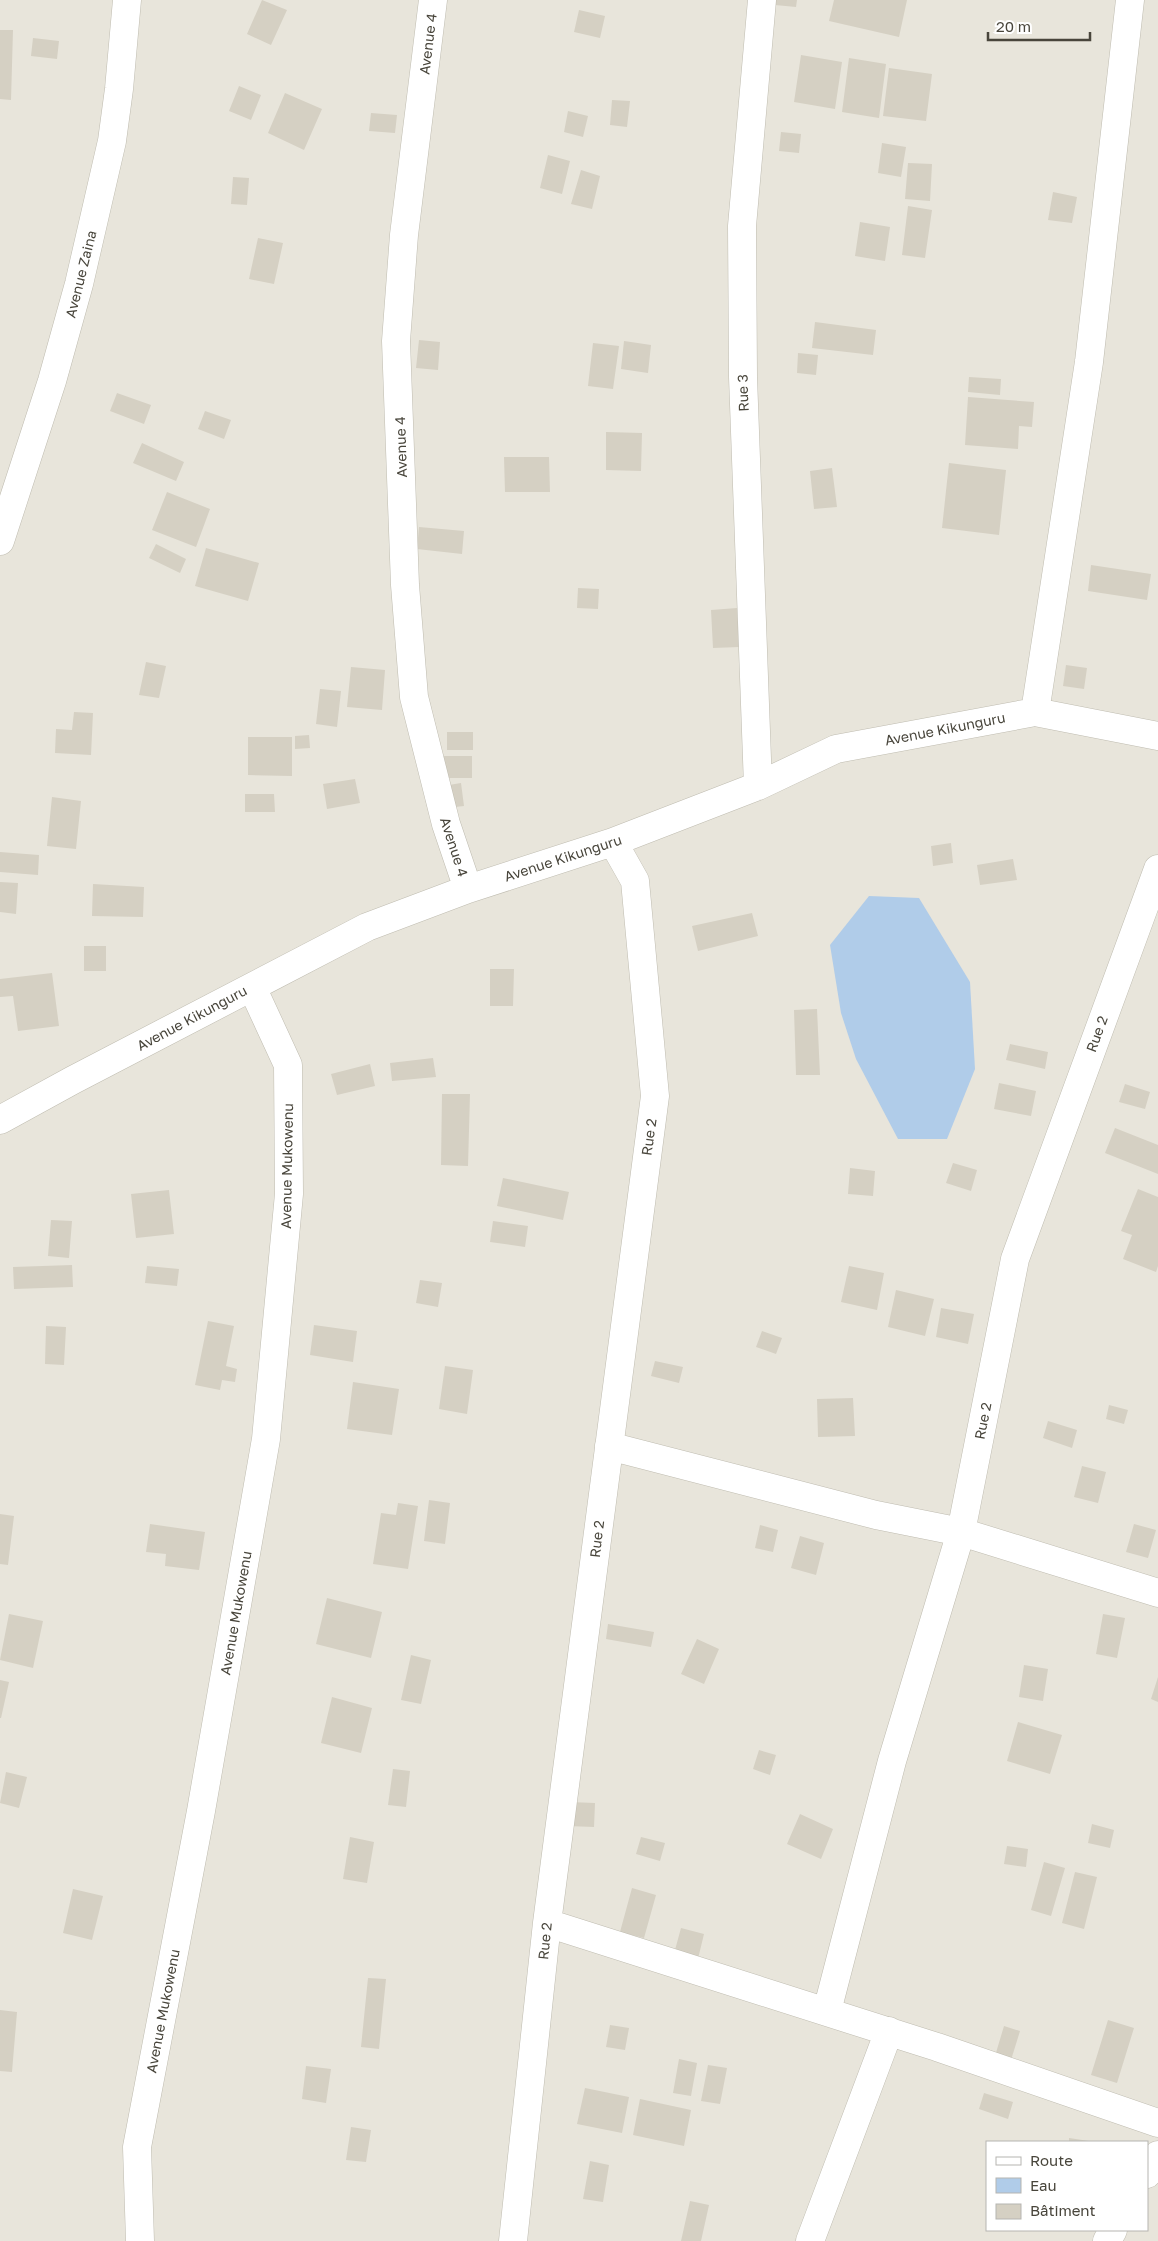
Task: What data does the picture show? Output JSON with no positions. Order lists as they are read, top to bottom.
{
  "streets": {
    "street": [
      "Avenue 4",
      "Avenue Zaina",
      "Rue 3",
      "Avenue Kikunguru",
      "Rue 2",
      "Avenue Mukowenu"
    ]
  },
  "crossings": [
    ["Avenue 4", "Avenue Kikunguru"],
    ["Rue 3", "Avenue Kikunguru"],
    ["Avenue Kikunguru", "Rue 2"],
    ["Avenue Kikunguru", "Avenue Mukowenu"]
  ],
  "legend": ["Route", "Eau", "Bâtiment"],
  "scale_bar": "20 m"
}
